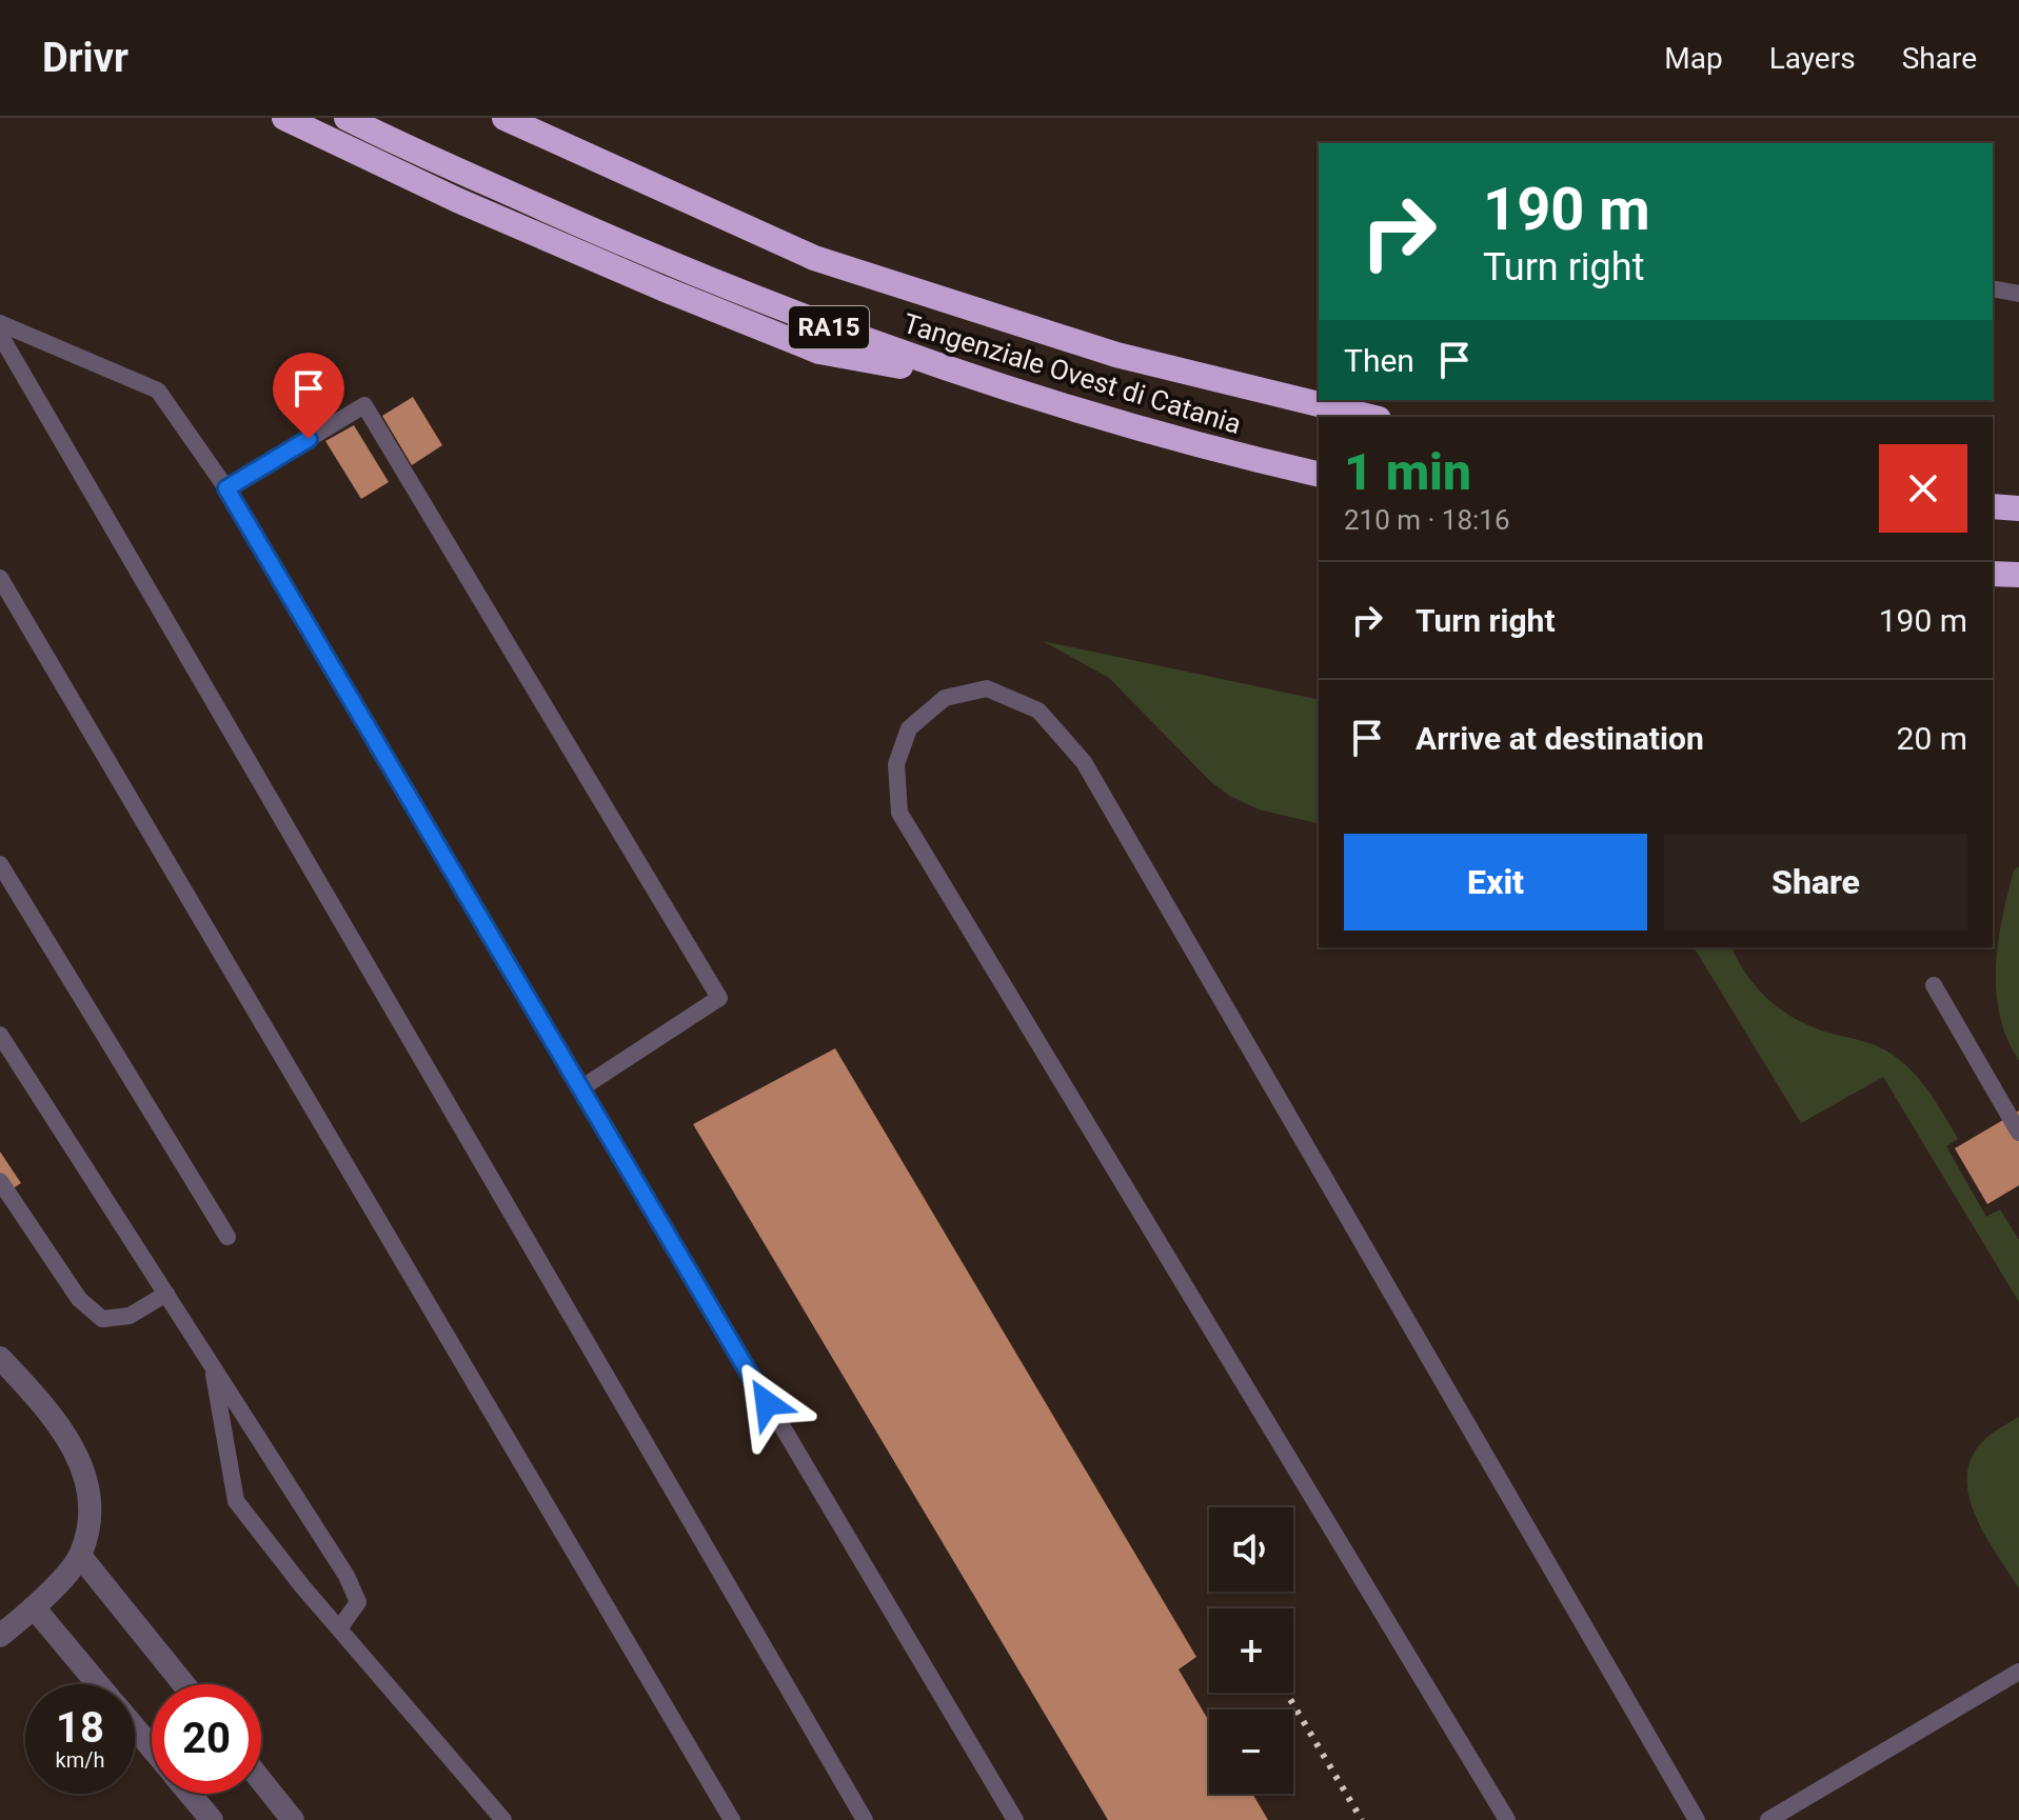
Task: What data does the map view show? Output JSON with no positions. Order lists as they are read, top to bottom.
{
  "streets": {
    "highway": ["RA15", "Tangenziale Ovest di Catania"]
  },
  "page": {
    "header": "Drivr",
    "nav": ["Map", "Layers", "Share"],
    "turn": ["190 m", "Turn right"],
    "then": "Then",
    "heading": ["1 min", "210 m · 18:16"],
    "list": [
      {
        "name": "Turn right",
        "value": "190 m"
      },
      {
        "name": "Arrive at destination",
        "value": "20 m"
      }
    ],
    "buttons": ["Exit", "Share"],
    "map_buttons": ["+", "−"],
    "speed": "18 km/h",
    "limit": "20"
  }
}
